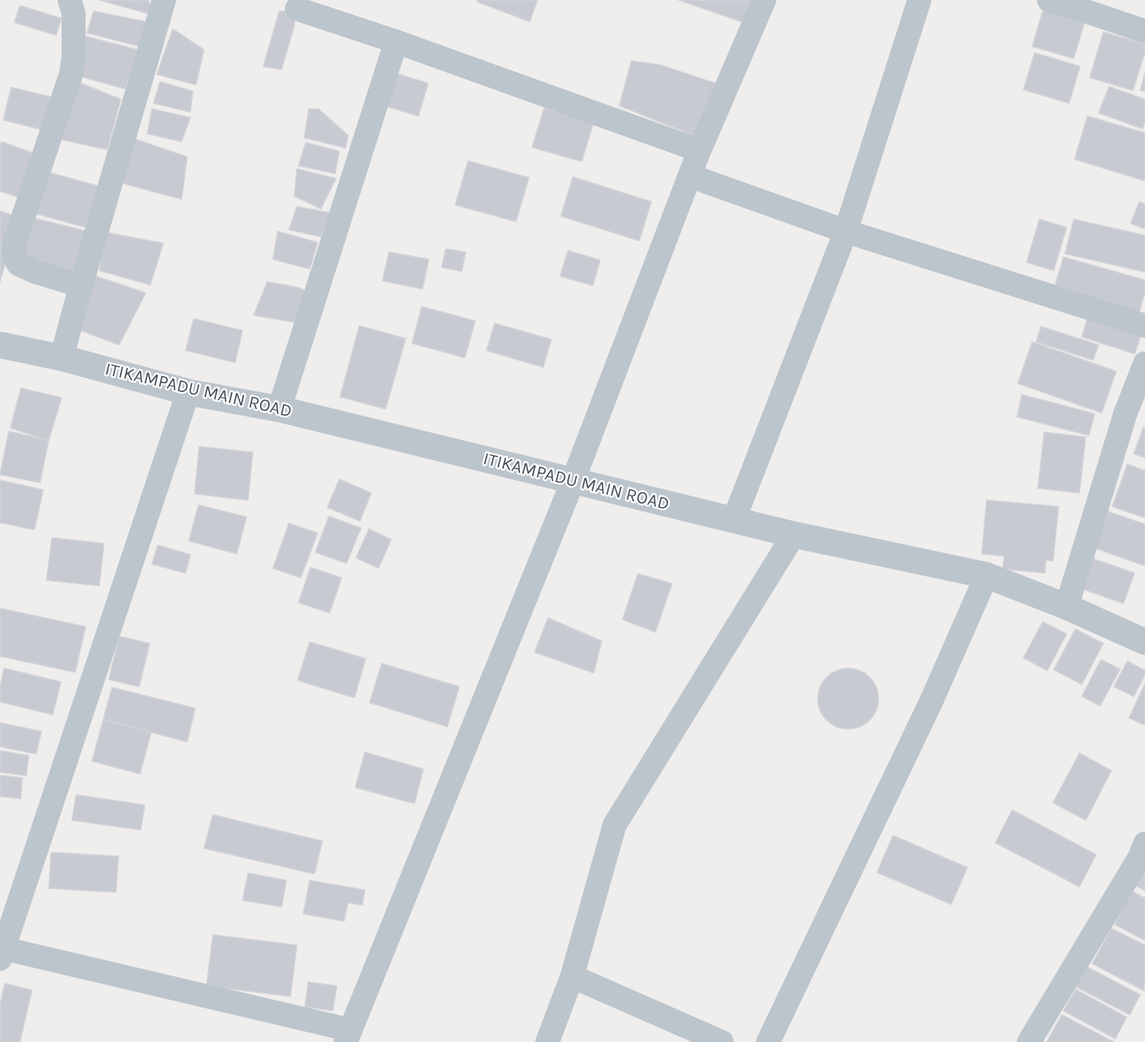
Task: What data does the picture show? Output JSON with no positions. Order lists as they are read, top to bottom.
{
  "streets": {
    "street": ["ITIKAMPADU MAIN ROAD"]
  }
}
